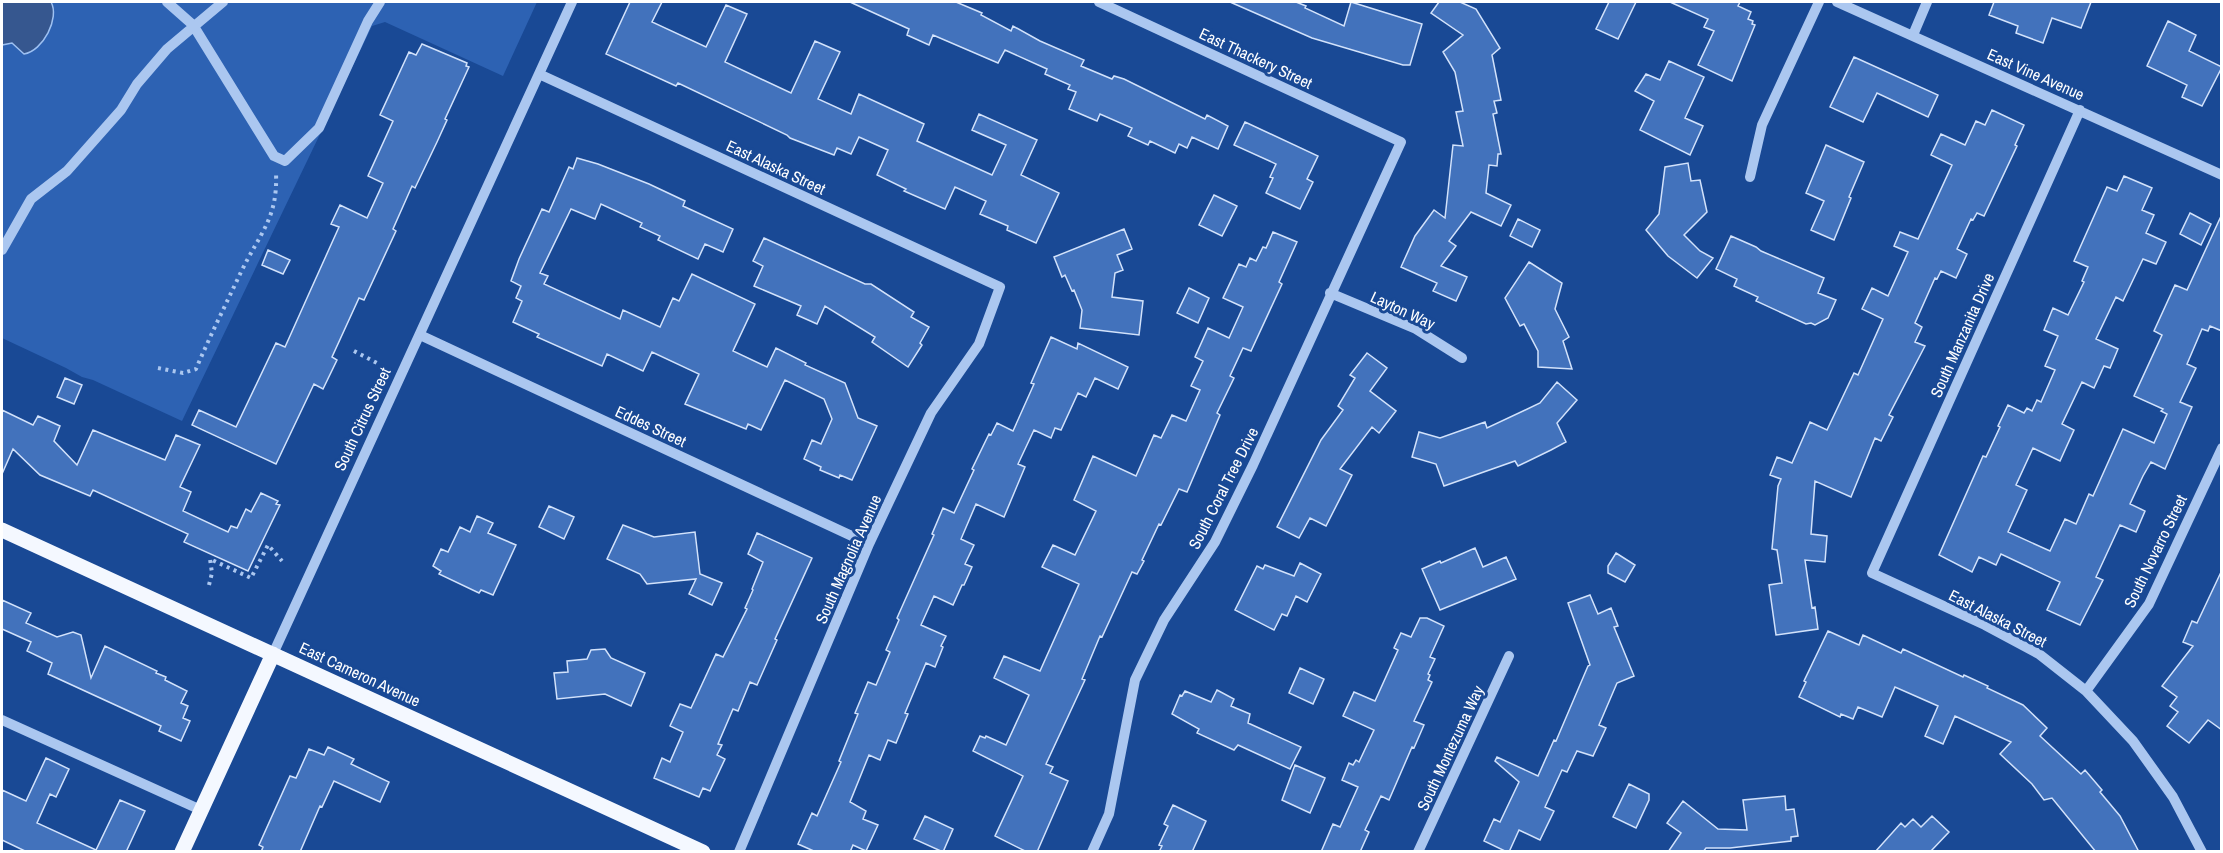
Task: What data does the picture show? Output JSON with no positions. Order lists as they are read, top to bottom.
{
  "streets": {
    "main road": ["South Citrus Street", "East Cameron Avenue"],
    "street": [
      "East Thackery Street",
      "East Vine Avenue",
      "East Alaska Street",
      "Layton Way",
      "South Manzanita Drive",
      "Eddes Street",
      "South Coral Tree Drive",
      "South Novarro Street",
      "South Magnolia Avenue",
      "South Montezuma Way"
    ]
  },
  "crossings": [
    ["East Thackery Street", "South Coral Tree Drive"],
    ["East Vine Avenue", "South Manzanita Drive"],
    ["East Alaska Street", "South Manzanita Drive"],
    ["East Alaska Street", "South Citrus Street"],
    ["East Alaska Street", "South Novarro Street"],
    ["East Alaska Street", "South Magnolia Avenue"],
    ["Layton Way", "South Coral Tree Drive"],
    ["South Citrus Street", "Eddes Street"],
    ["South Citrus Street", "East Cameron Avenue"],
    ["Eddes Street", "South Magnolia Avenue"]
  ]
}
